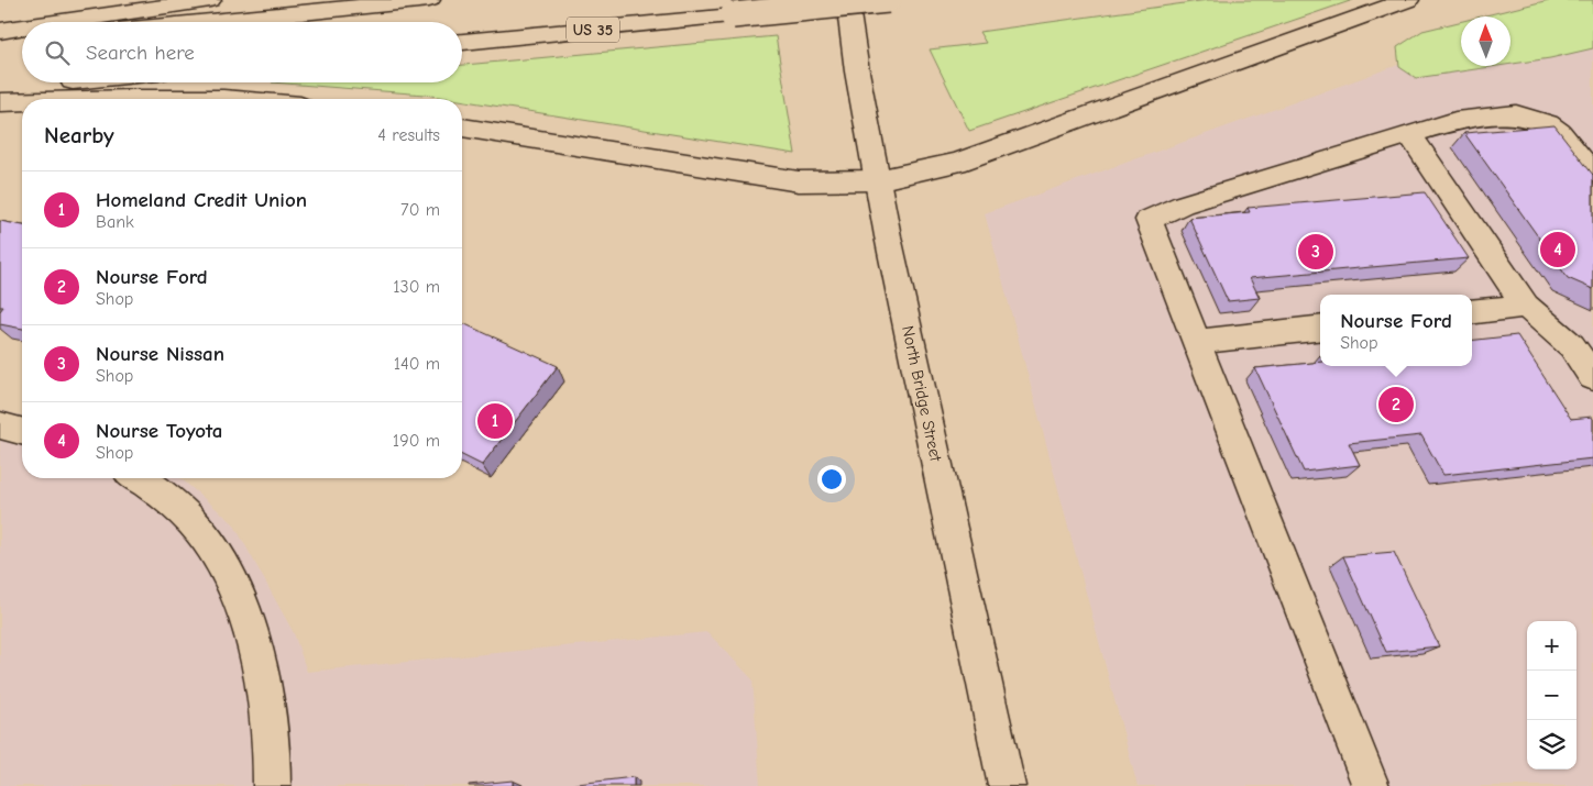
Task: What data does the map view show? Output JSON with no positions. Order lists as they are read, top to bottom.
{
  "streets": {
    "main road": ["US 35", "North Bridge Street"]
  },
  "north": "top",
  "page": {
    "search": "Search here",
    "heading": ["Nearby", "4 results"],
    "list": [
      {
        "mark": "1",
        "name": "Homeland Credit Union",
        "note": "Bank",
        "value": "70 m"
      },
      {
        "mark": "2",
        "name": "Nourse Ford",
        "note": "Shop",
        "value": "130 m"
      },
      {
        "mark": "3",
        "name": "Nourse Nissan",
        "note": "Shop",
        "value": "140 m"
      },
      {
        "mark": "4",
        "name": "Nourse Toyota",
        "note": "Shop",
        "value": "190 m"
      }
    ],
    "pins": [
      "4",
      "3",
      "2",
      "1"
    ],
    "popup": ["Nourse Ford", "Shop"],
    "map_buttons": ["+", "−"]
  }
}
